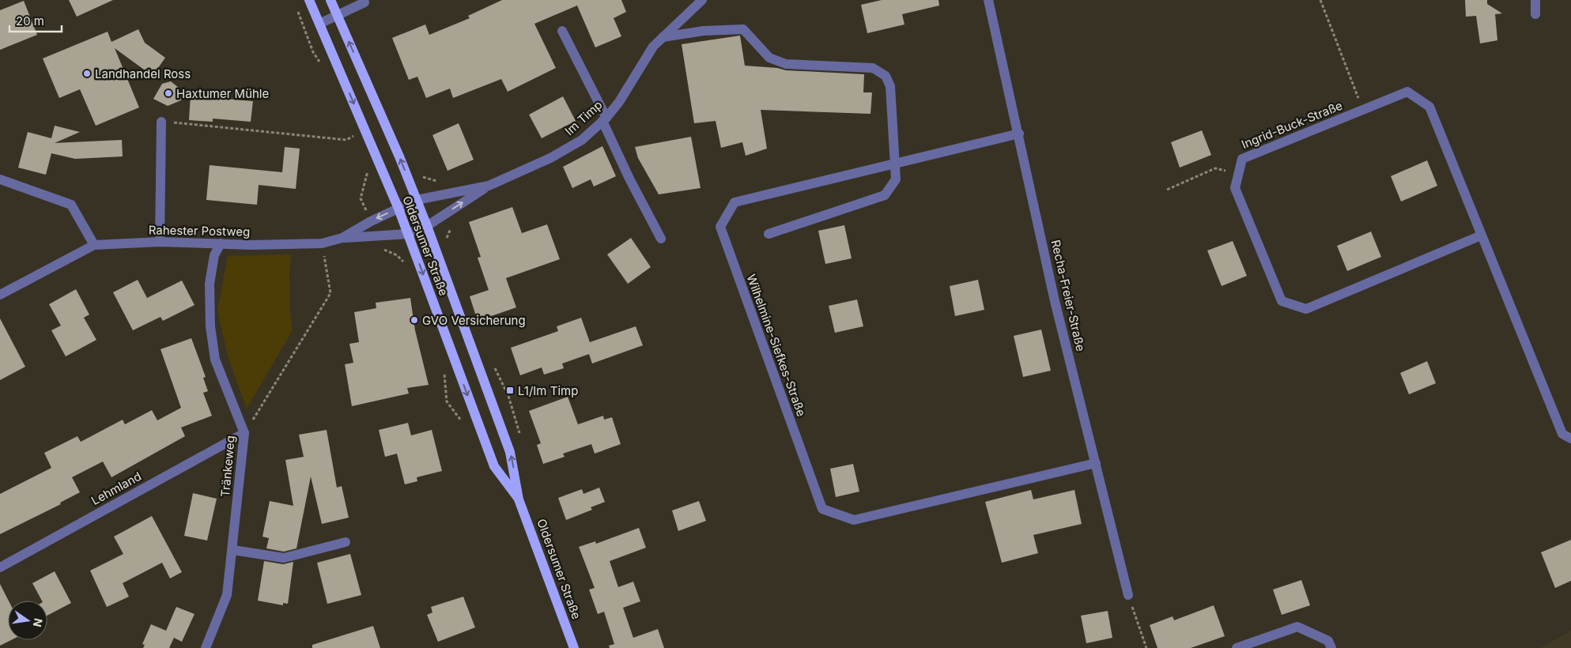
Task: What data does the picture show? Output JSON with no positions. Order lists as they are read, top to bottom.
{
  "streets": {
    "main road": ["Oldersumer Straße"],
    "street": [
      "Im Timp",
      "Ingrid-Buck-Straße",
      "Rahester Postweg",
      "Recha-Freier-Straße",
      "Wilhelmine-Siefkes-Straße",
      "Tränkeweg",
      "Lehmland"
    ]
  },
  "crossings": [
    ["Im Timp", "Rahester Postweg"],
    ["Im Timp", "Oldersumer Straße"],
    ["Rahester Postweg", "Oldersumer Straße"],
    ["Rahester Postweg", "Tränkeweg"],
    ["Recha-Freier-Straße", "Wilhelmine-Siefkes-Straße"],
    ["Tränkeweg", "Lehmland"]
  ],
  "places": {
    "other": ["Landhandel Ross", "Haxtumer Mühle", "GVO Versicherung"],
    "transit": ["L1/Im Timp"]
  },
  "scale_bar": "20 m",
  "north": "right"
}
